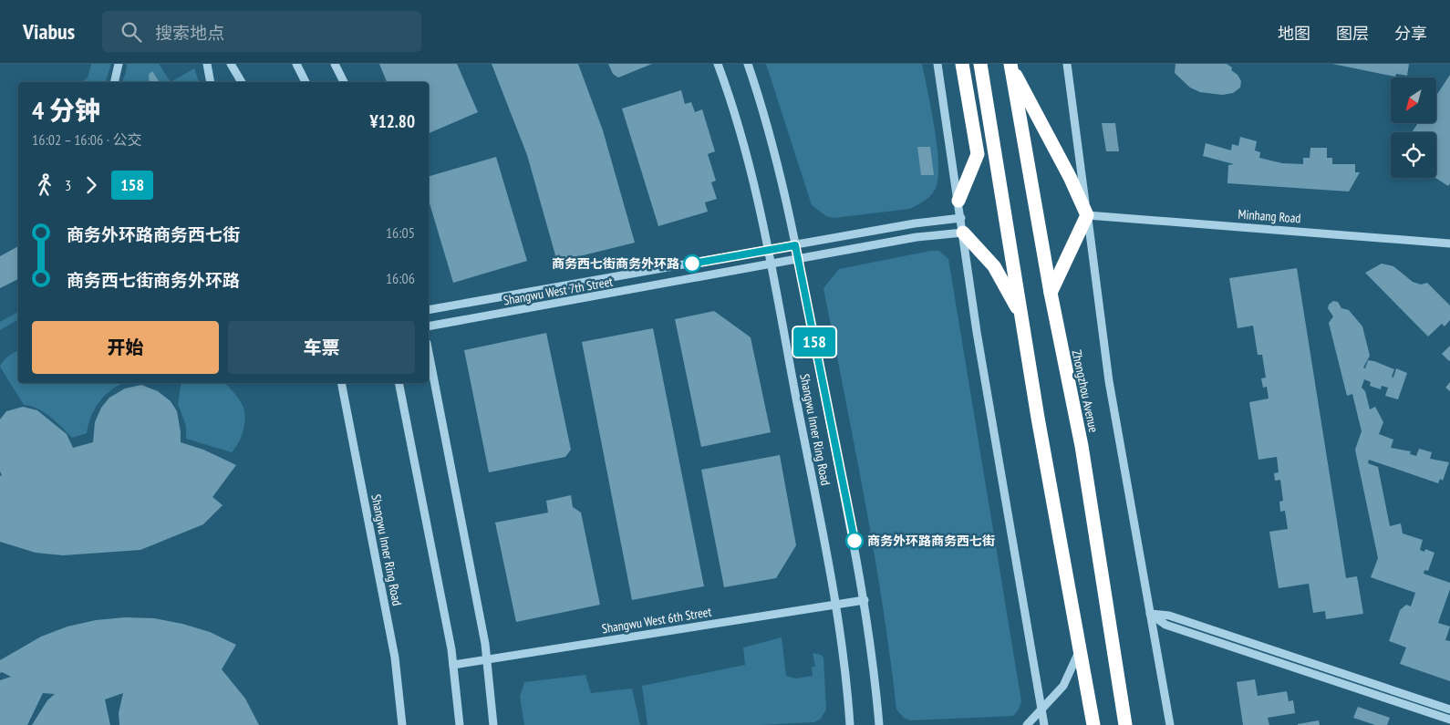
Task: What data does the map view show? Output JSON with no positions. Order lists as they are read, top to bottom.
{
  "streets": {
    "highway": ["Zhongzhou Avenue"],
    "street": [
      "Minhang Road",
      "Shangwu West 7th Street",
      "Shangwu Inner Ring Road",
      "Shangwu West 6th Street"
    ]
  },
  "crossings": [
    ["Shangwu West 7th Street", "Shangwu Inner Ring Road"],
    ["Shangwu Inner Ring Road", "Shangwu West 6th Street"]
  ],
  "places": ["商务西七街商务外环路", "商务外环路商务西七街"],
  "lines": ["bus line 158"],
  "north": "bottom left",
  "page": {
    "header": "Viabus",
    "search": "搜索地点",
    "nav": ["地图", "图层", "分享"],
    "on_map": "158",
    "heading": ["4 分钟", "16:02 – 16:06 · 公交", "¥12.80"],
    "legs": ["3", "158"],
    "list": [
      {
        "name": "商务外环路商务西七街",
        "value": "16:05"
      },
      {
        "name": "商务西七街商务外环路",
        "value": "16:06"
      }
    ],
    "buttons": ["开始", "车票"]
  }
}
